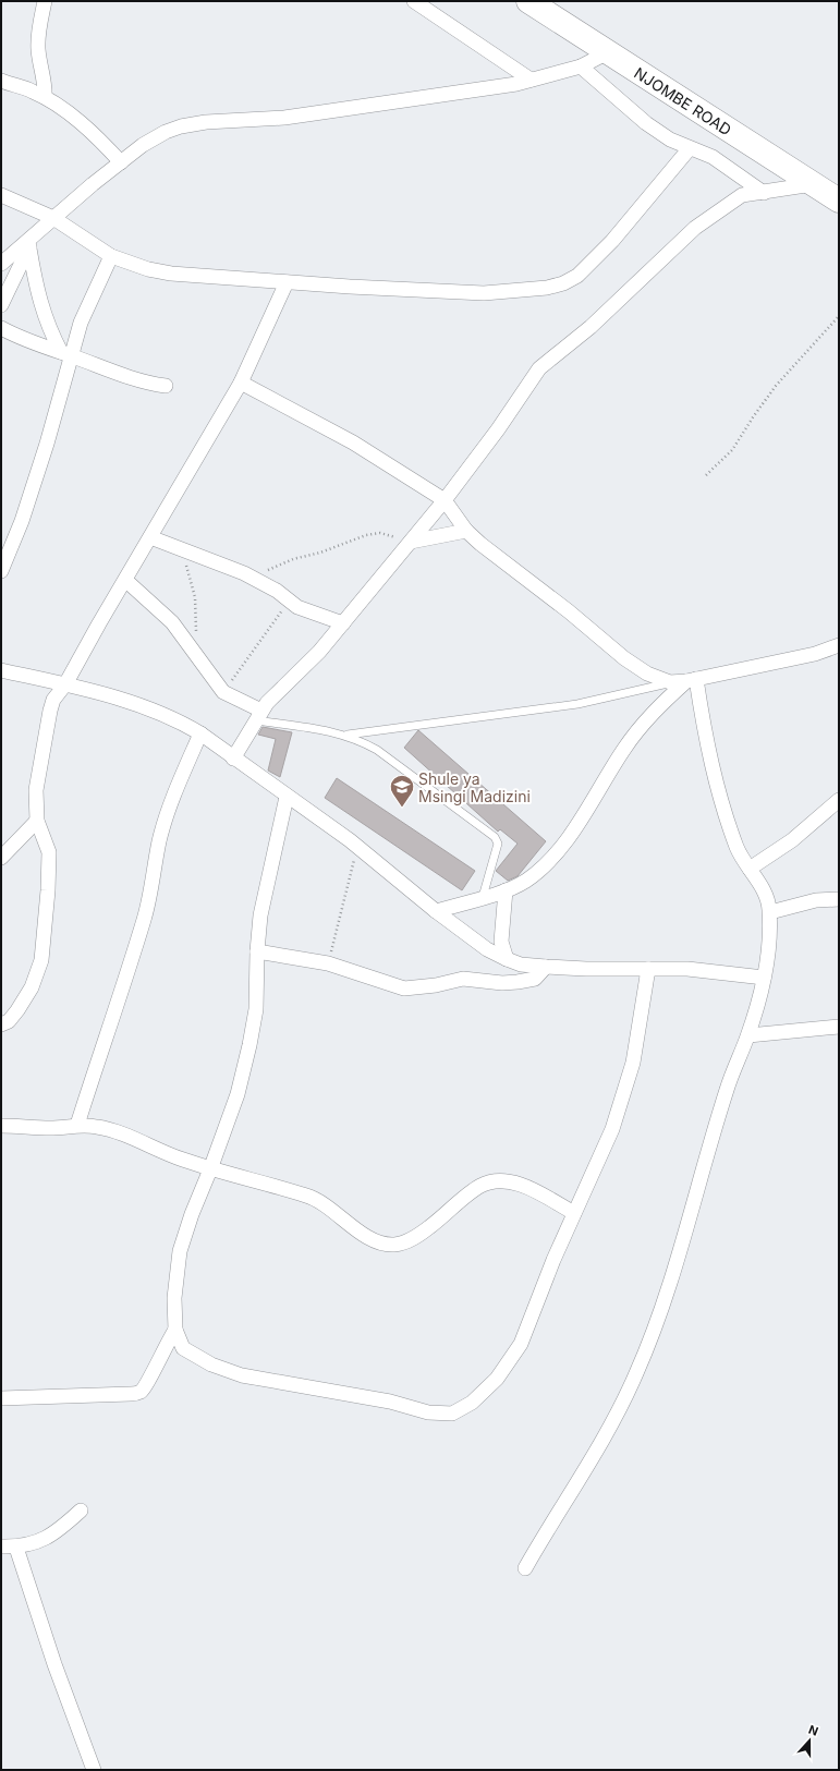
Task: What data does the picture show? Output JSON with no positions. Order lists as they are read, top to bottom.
{
  "streets": {
    "highway": ["NJOMBE ROAD"]
  },
  "places": {
    "school or university": ["Shule ya Msingi Madizini"]
  },
  "north": "top"
}
